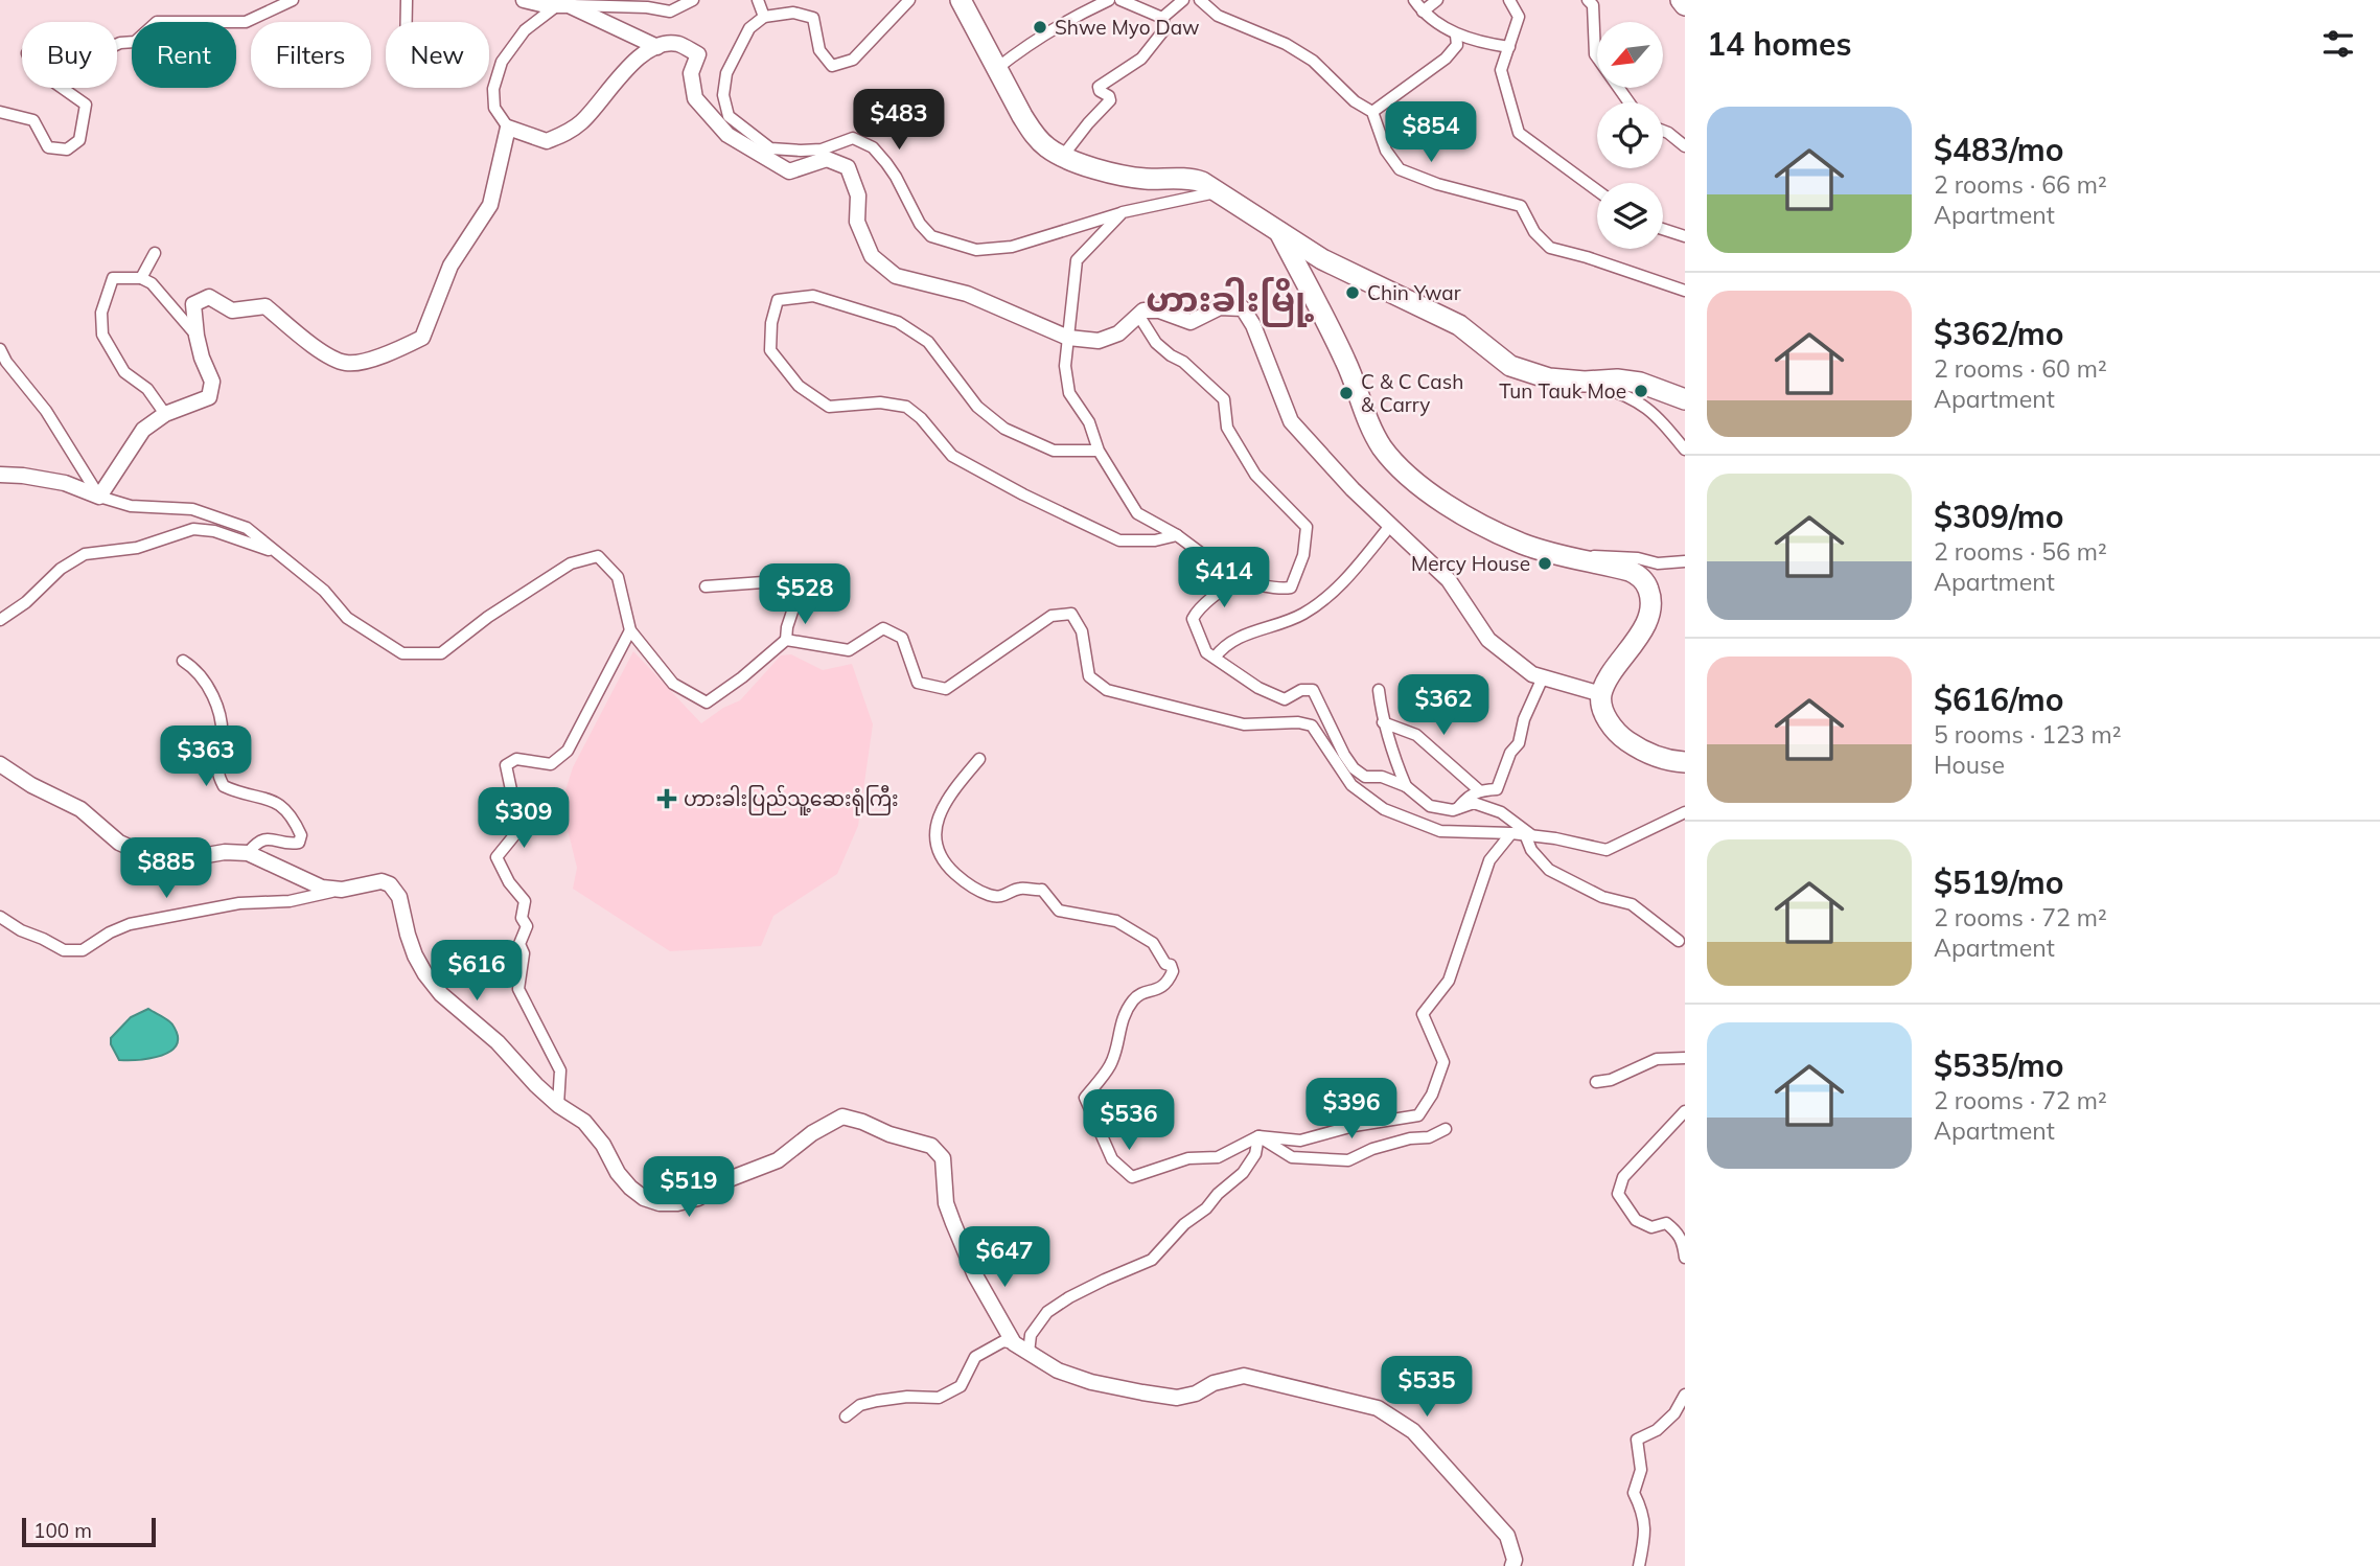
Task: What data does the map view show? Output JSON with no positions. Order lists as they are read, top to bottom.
{
  "districts": ["ဟားခါးမြို့"],
  "places": {
    "other": [
      "Shwe Myo Daw",
      "Chin Ywar",
      "Tun Tauk Moe",
      "C & C Cash & Carry",
      "Mercy House"
    ],
    "health": ["ဟားခါးပြည်သူ့ဆေးရုံကြီး"]
  },
  "scale_bar": "100 m",
  "north": "bottom left",
  "page": {
    "heading": "14 homes",
    "chip": [
      "Buy",
      "Rent",
      "Filters",
      "New"
    ],
    "list": [
      {
        "name": "$483/mo",
        "note": "2 rooms · 66 m² · Apartment"
      },
      {
        "name": "$362/mo",
        "note": "2 rooms · 60 m² · Apartment"
      },
      {
        "name": "$309/mo",
        "note": "2 rooms · 56 m² · Apartment"
      },
      {
        "name": "$616/mo",
        "note": "5 rooms · 123 m² · House"
      },
      {
        "name": "$519/mo",
        "note": "2 rooms · 72 m² · Apartment"
      },
      {
        "name": "$535/mo",
        "note": "2 rooms · 72 m² · Apartment"
      }
    ],
    "price": [
      "$483",
      "$854",
      "$414",
      "$528",
      "$362",
      "$363",
      "$309",
      "$885",
      "$616",
      "$396",
      "$536",
      "$519",
      "$647",
      "$535"
    ],
    "scale": "100 m"
  }
}
